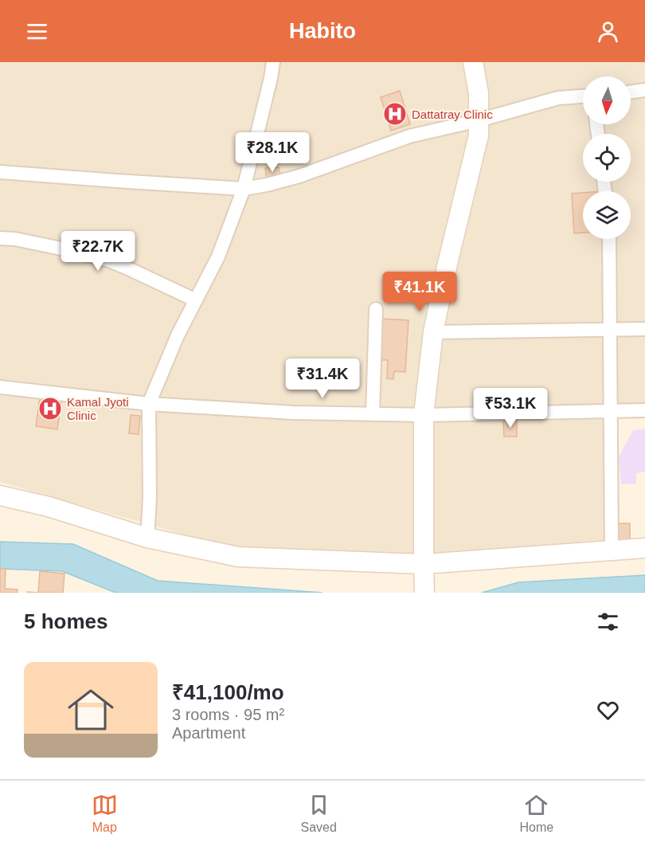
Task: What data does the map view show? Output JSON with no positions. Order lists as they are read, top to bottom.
{
  "places": {
    "hospital": ["Dattatray Clinic", "Kamal Jyoti Clinic"]
  },
  "north": "bottom",
  "page": {
    "header": "Habito",
    "price": [
      "₹28.1K",
      "₹22.7K",
      "₹41.1K",
      "₹31.4K",
      "₹53.1K"
    ],
    "heading": "5 homes",
    "list": [
      {
        "name": "₹41,100/mo",
        "note": "3 rooms · 95 m² · Apartment"
      }
    ],
    "tabs": ["Map", "Saved", "Home"]
  }
}
